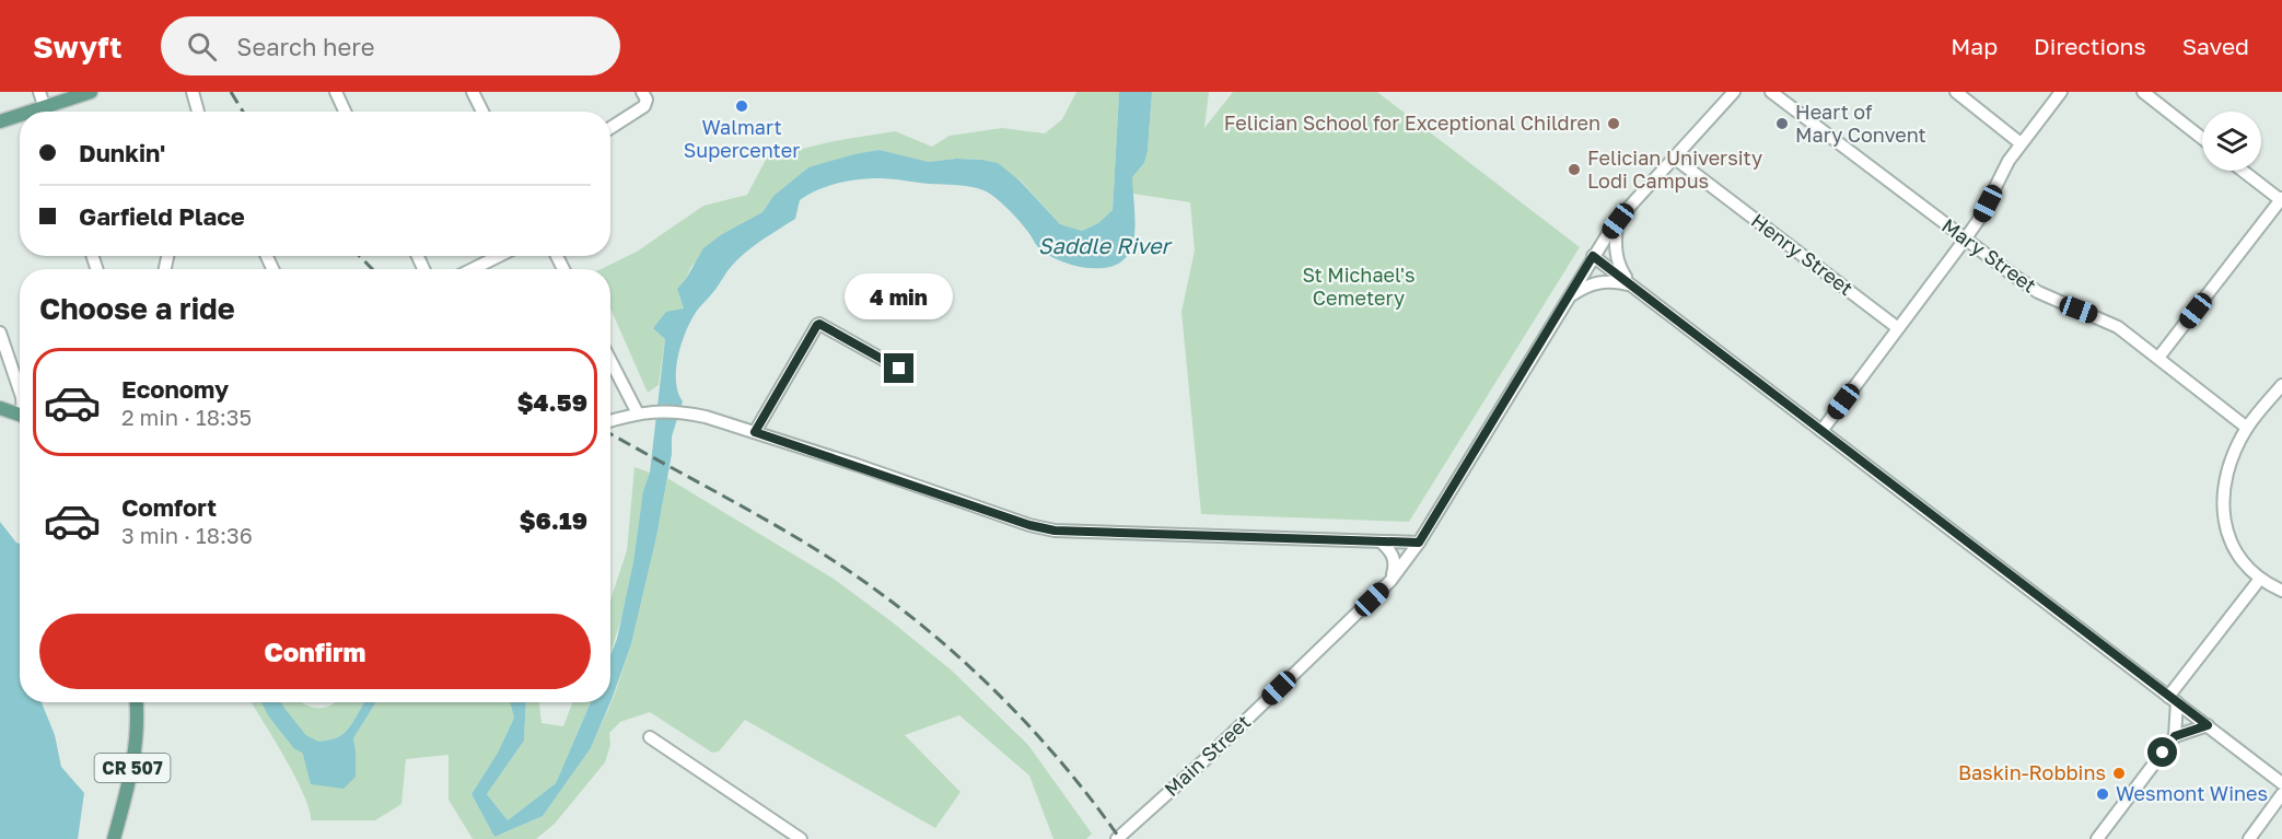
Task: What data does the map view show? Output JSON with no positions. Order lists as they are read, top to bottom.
{
  "streets": {
    "main road": ["CR 507"],
    "street": ["Henry Street", "Mary Street", "Main Street"]
  },
  "crossings": [
    ["Henry Street", "Main Street"]
  ],
  "water": ["Saddle River"],
  "parks": ["St Michael's Cemetery"],
  "places": [
    "Walmart Supercenter",
    "Felician School for Exceptional Children",
    "Heart of Mary Convent",
    "Felician University Lodi Campus",
    "Baskin-Robbins",
    "Wesmont Wines"
  ],
  "page": {
    "header": "Swyft",
    "search": "Search here",
    "nav": ["Map", "Directions", "Saved"],
    "banner": ["Dunkin'", "Garfield Place"],
    "heading": "Choose a ride",
    "bubble": "4 min",
    "list": [
      {
        "name": "Economy",
        "note": "2 min · 18:35",
        "value": "$4.59"
      },
      {
        "name": "Comfort",
        "note": "3 min · 18:36",
        "value": "$6.19"
      }
    ],
    "buttons": "Confirm"
  }
}
